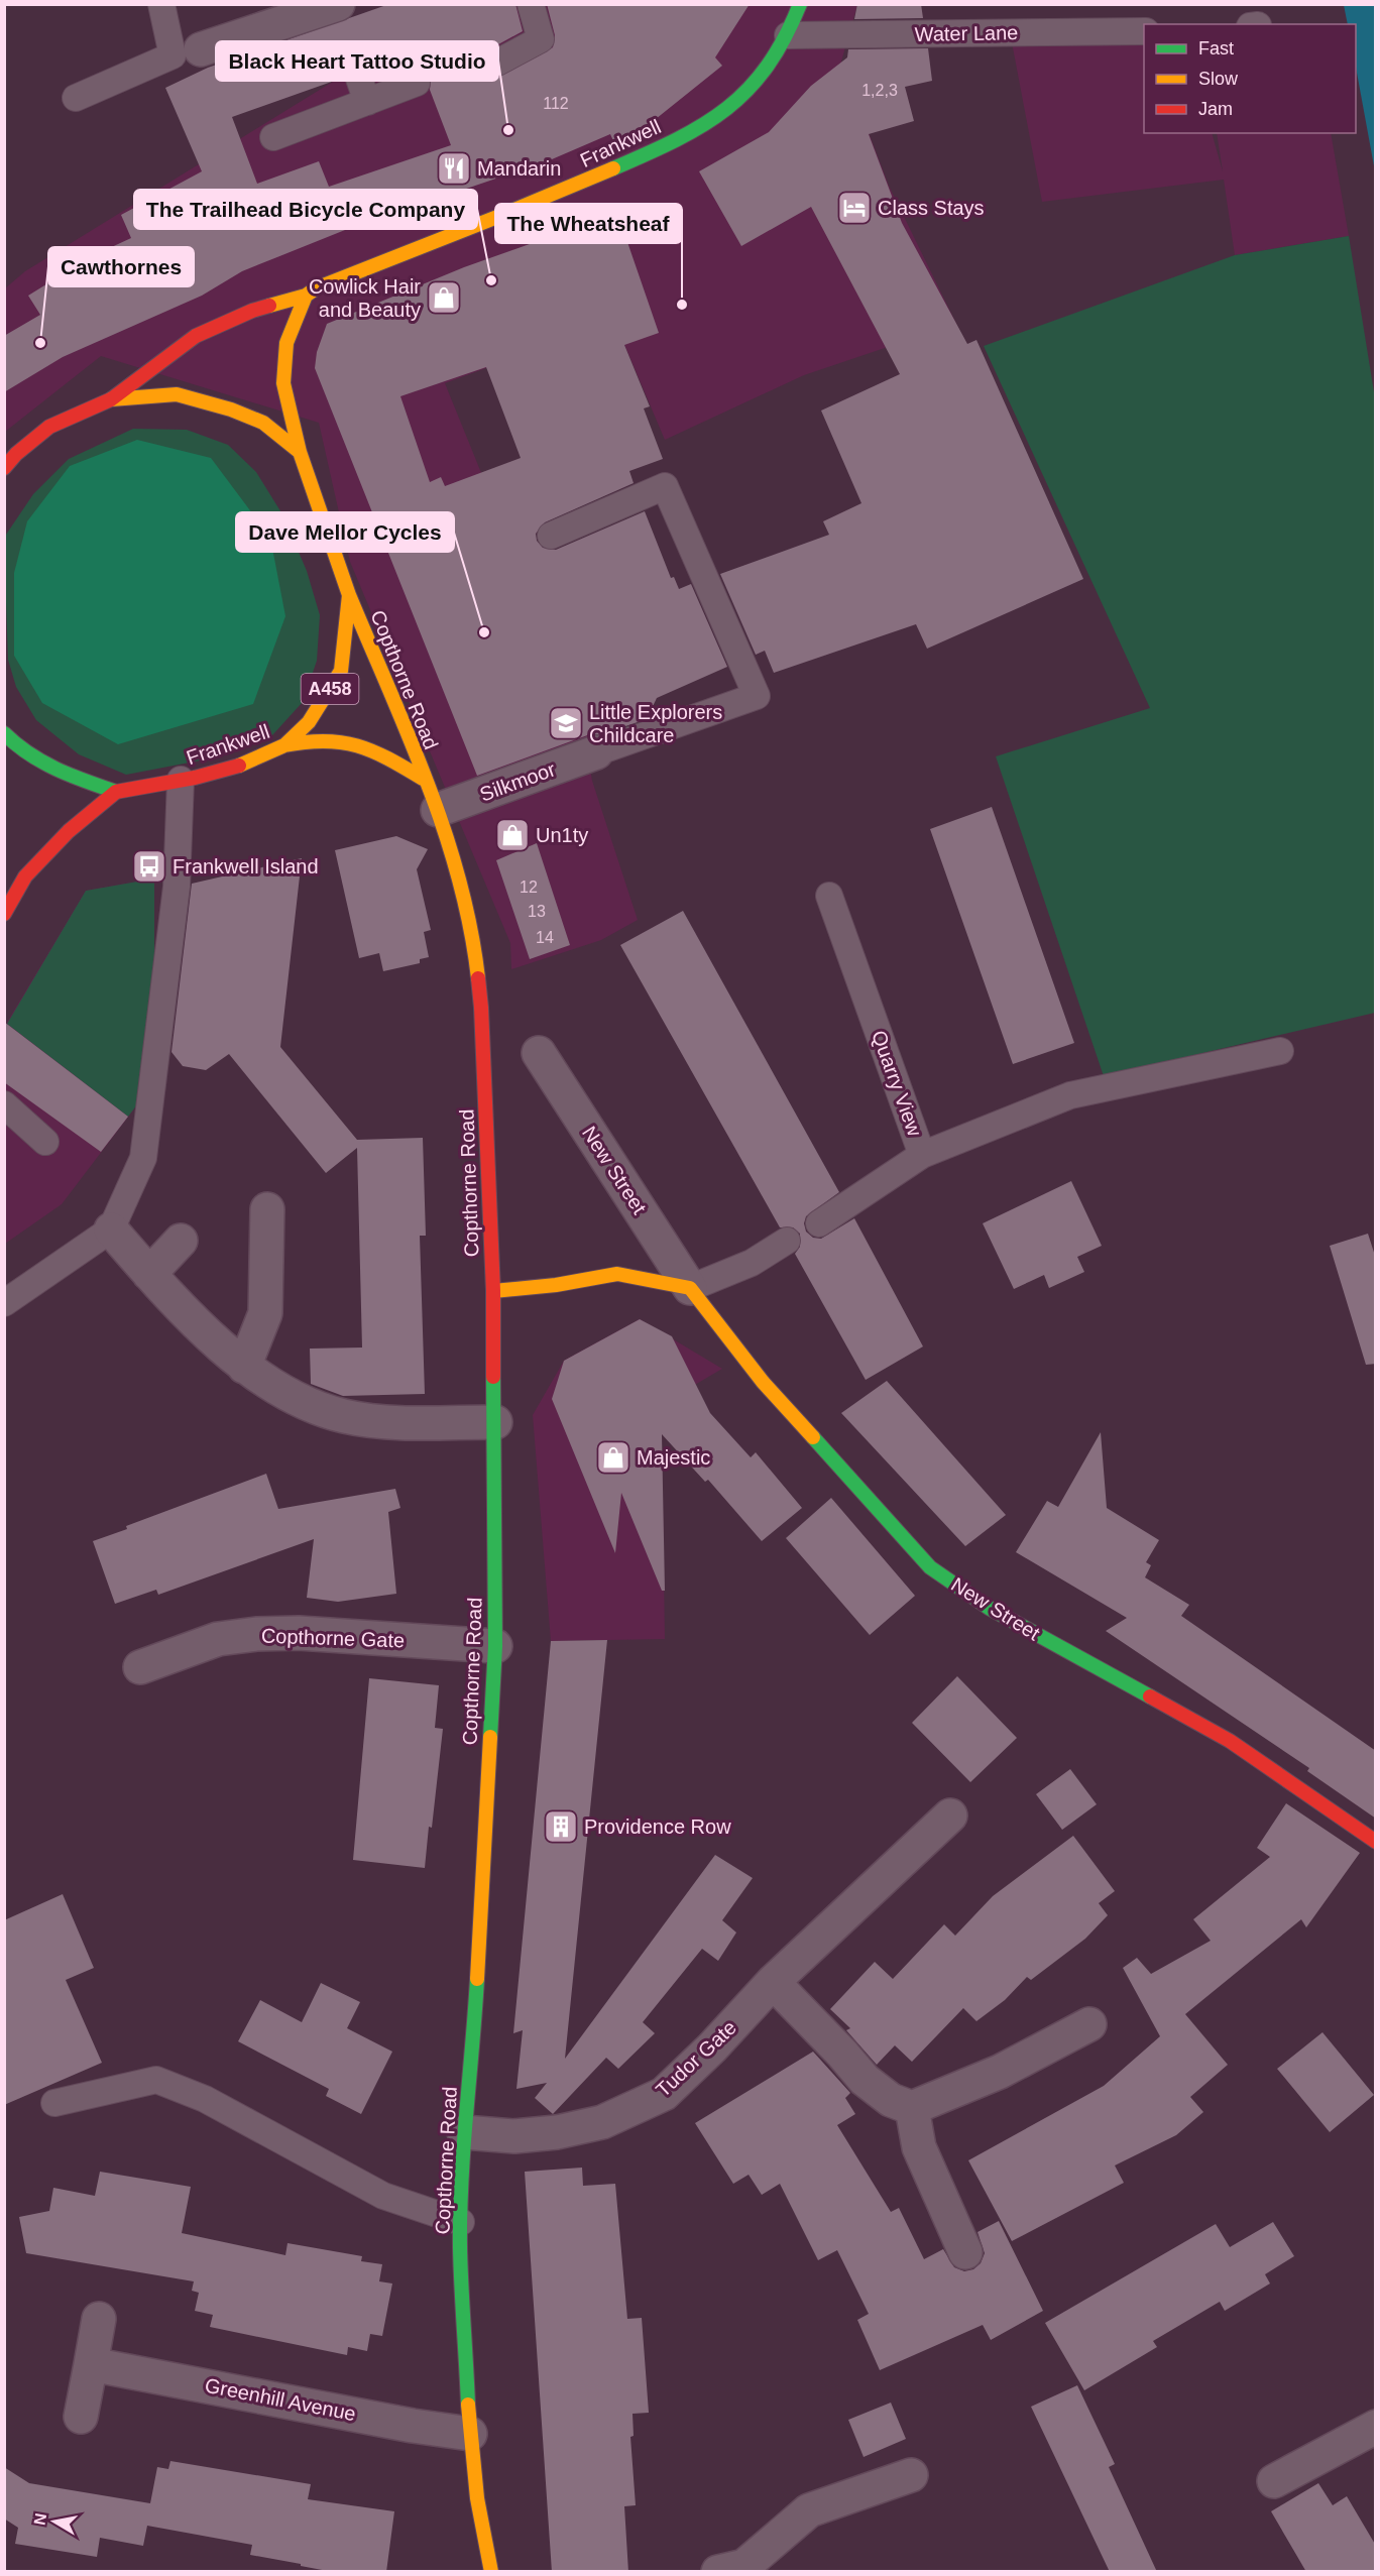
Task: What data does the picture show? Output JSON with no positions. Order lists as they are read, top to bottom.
{
  "streets": {
    "main road": [
      "Frankwell",
      "Copthorne Road",
      "A458",
      "New Street"
    ],
    "street": [
      "Silkmoor",
      "Copthorne Gate",
      "Tudor Gate",
      "Greenhill Avenue"
    ],
    "lane": ["Water Lane", "Quarry View"]
  },
  "crossings": [
    ["Water Lane", "Frankwell"],
    ["Frankwell", "Copthorne Road"],
    ["Copthorne Road", "Silkmoor"],
    ["Copthorne Road", "Copthorne Gate"],
    ["Copthorne Road", "Tudor Gate"],
    ["Copthorne Road", "Greenhill Avenue"]
  ],
  "places": {
    "other": [
      "Black Heart Tattoo Studio",
      "The Trailhead Bicycle Company",
      "The Wheatsheaf",
      "Cawthornes",
      "Dave Mellor Cycles"
    ],
    "restaurant": ["Mandarin"],
    "hotel": ["Class Stays"],
    "shop": ["Cowlick Hair and Beauty", "Un1ty", "Majestic"],
    "school or university": ["Little Explorers Childcare"],
    "bus stop": ["Frankwell Island"],
    "building": ["Providence Row"]
  },
  "house_numbers": [
    "1,2,3",
    "112",
    "12",
    "13",
    "14"
  ],
  "legend": ["Fast", "Slow", "Jam"],
  "north": "left"
}
